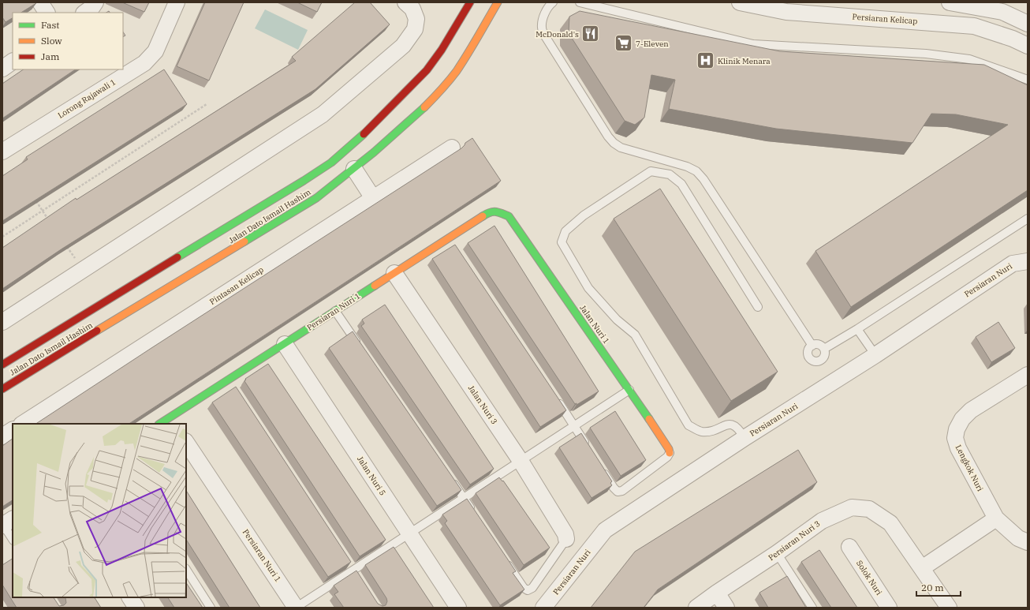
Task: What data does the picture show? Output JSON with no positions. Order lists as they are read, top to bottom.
{
  "streets": {
    "main road": ["Jalan Dato Ismail Hashim", "Persiaran Nuri 1", "Jalan Nuri 1"],
    "street": [
      "Persiaran Kelicap",
      "Lorong Rajawali 1",
      "Persiaran Nuri",
      "Pintasan Kelicap",
      "Jalan Nuri 3",
      "Lengkok Nuri",
      "Jalan Nuri 5",
      "Persiaran Nuri 3",
      "Solok Nuri"
    ]
  },
  "crossings": [
    ["Persiaran Nuri 1", "Jalan Nuri 1"],
    ["Persiaran Nuri 1", "Jalan Nuri 3"],
    ["Persiaran Nuri 1", "Jalan Nuri 5"]
  ],
  "places": {
    "restaurant": ["McDonald's"],
    "supermarket": ["7-Eleven"],
    "hospital": ["Klinik Menara"]
  },
  "legend": ["Fast", "Slow", "Jam"],
  "scale_bar": "20 m"
}
